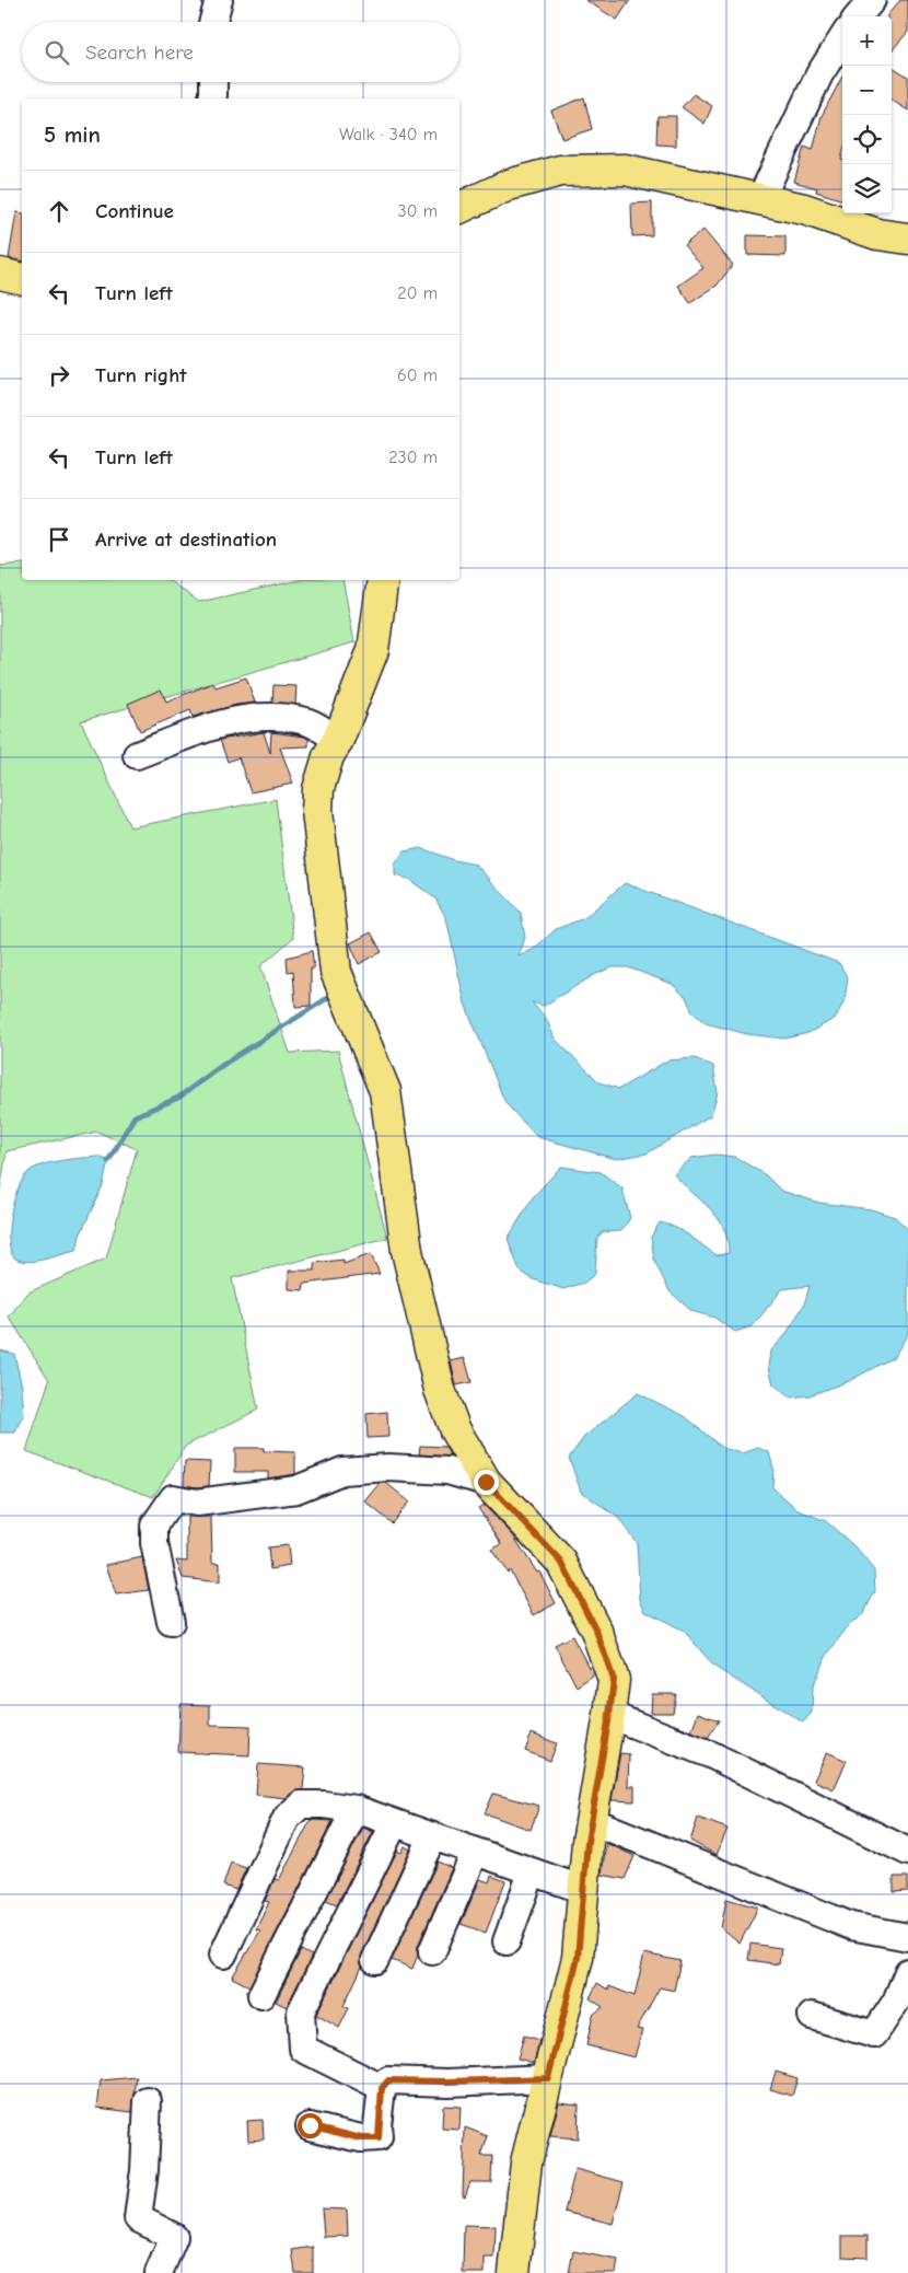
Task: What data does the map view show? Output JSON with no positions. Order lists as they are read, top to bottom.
{
  "page": {
    "map_buttons": ["+", "−"],
    "search": "Search here",
    "heading": ["5 min", "Walk · 340 m"],
    "list": [
      ["Continue", "30 m"],
      ["Turn left", "20 m"],
      ["Turn right", "60 m"],
      ["Turn left", "230 m"],
      "Arrive at destination"
    ]
  }
}
